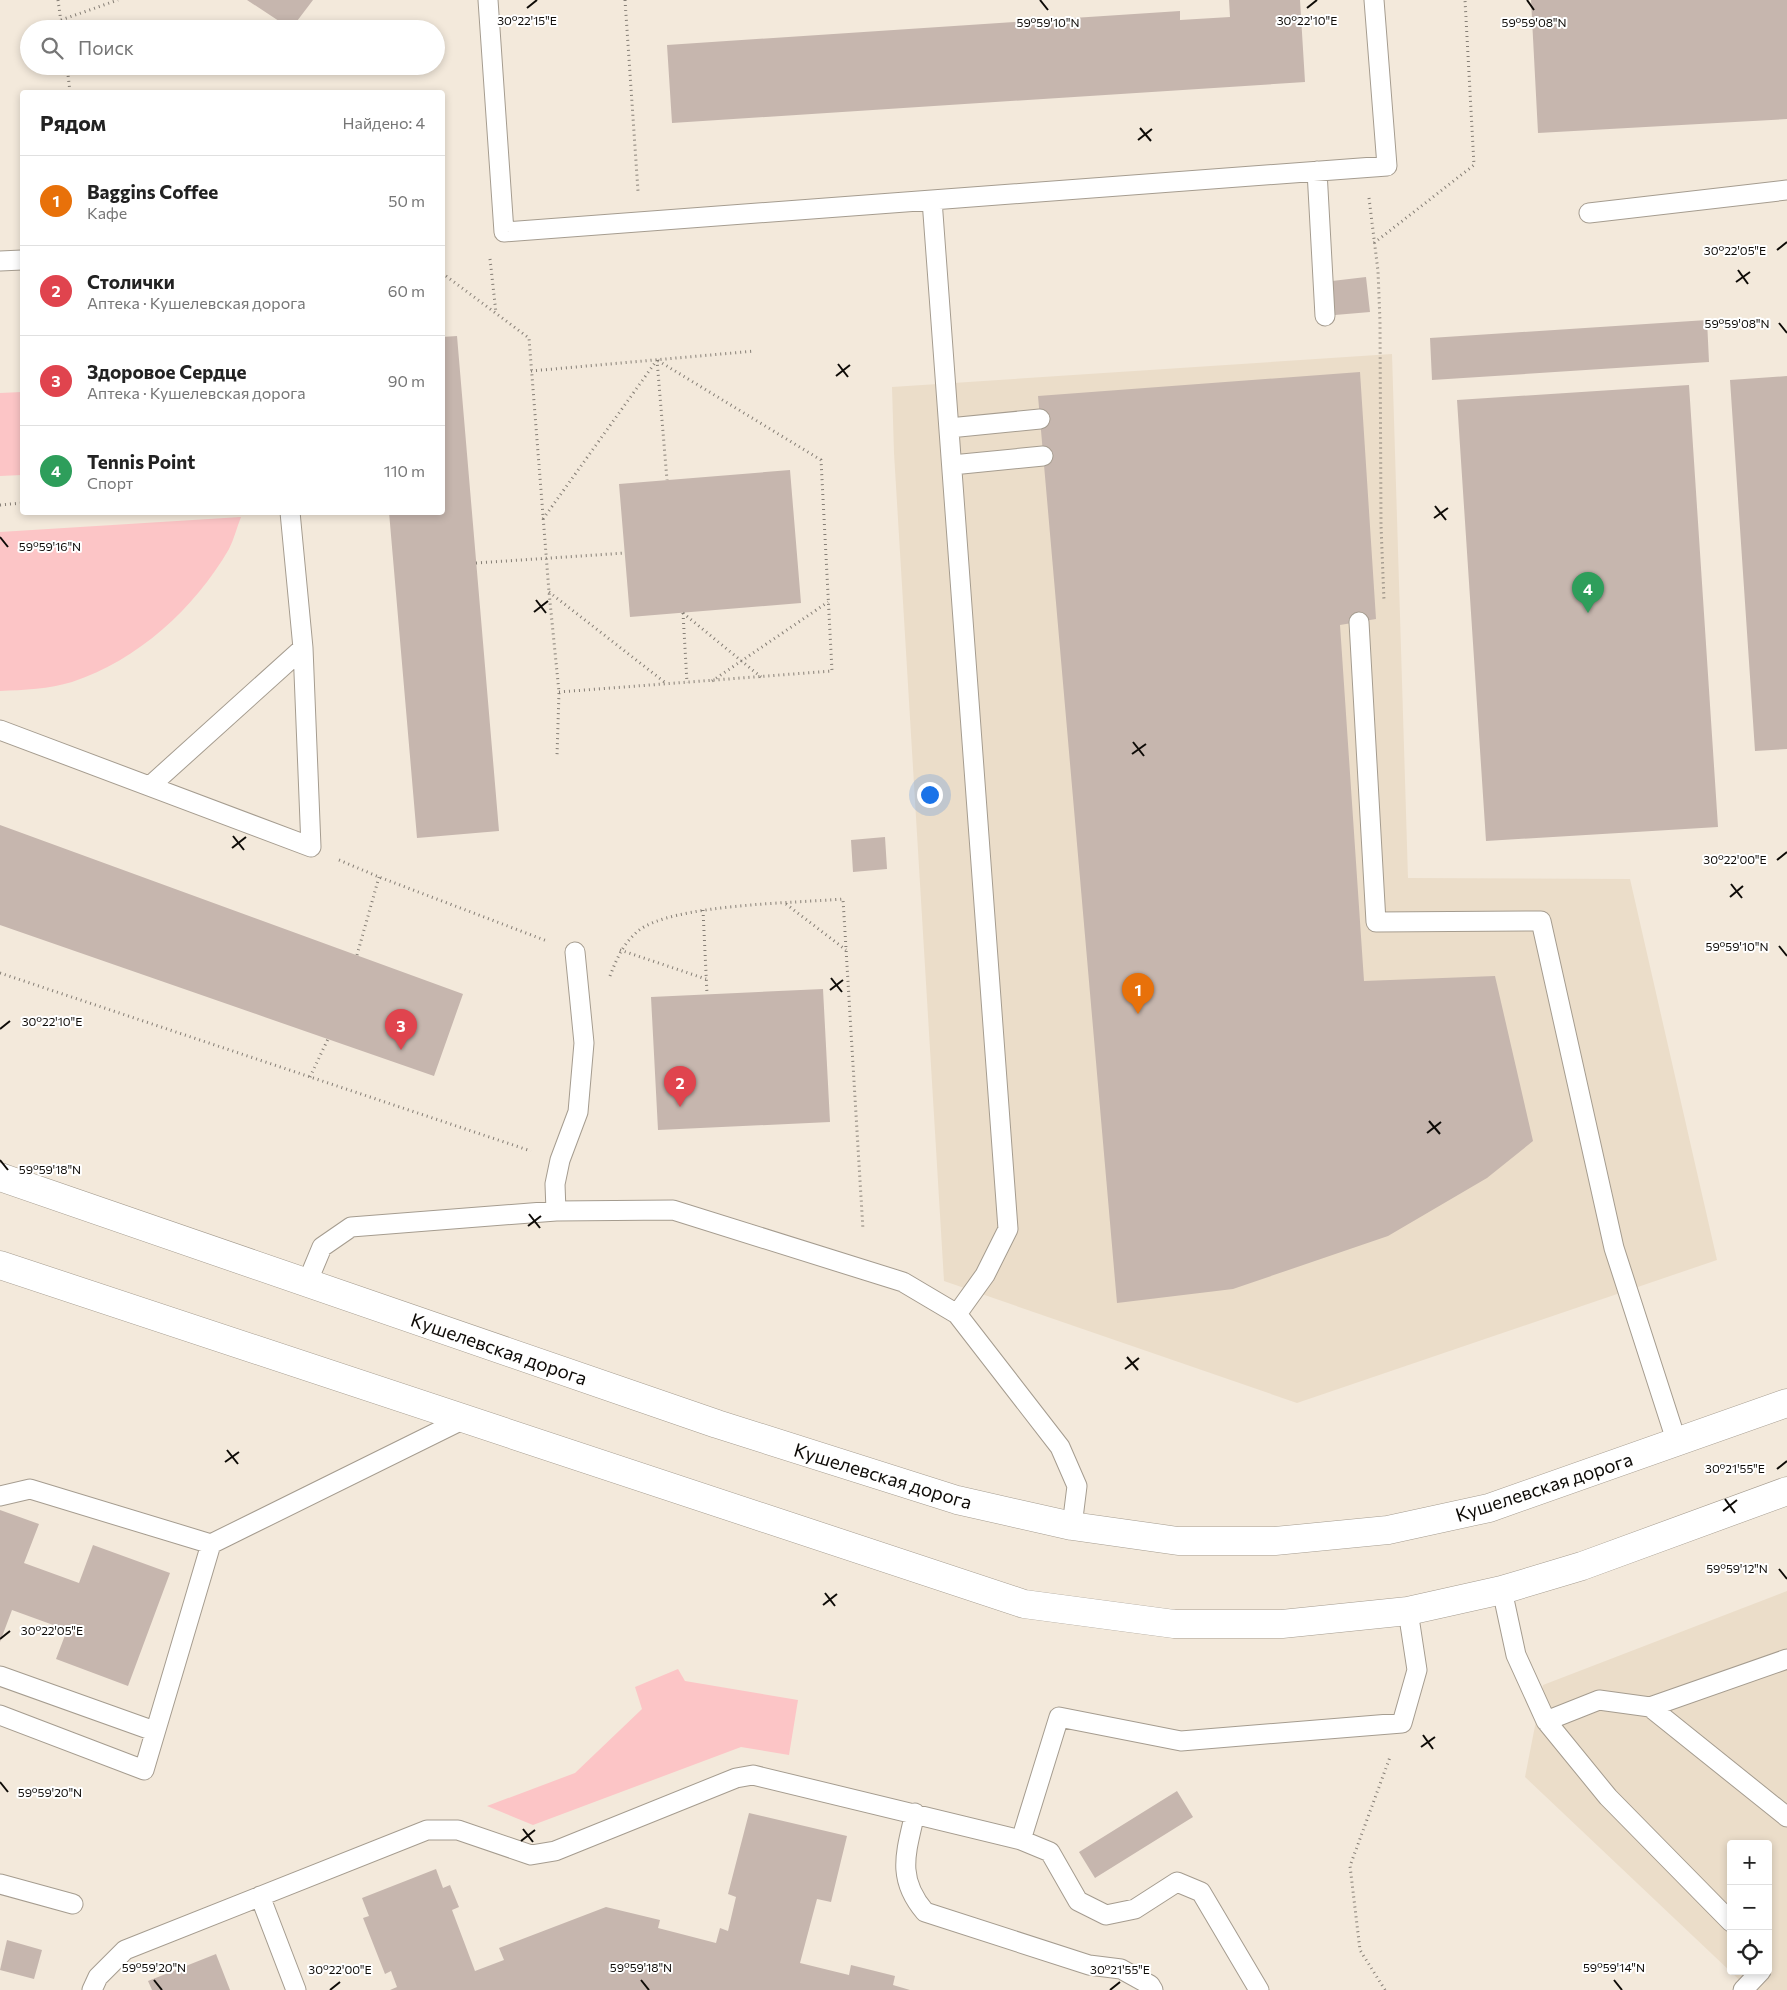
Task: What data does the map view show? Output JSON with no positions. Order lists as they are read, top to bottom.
{
  "streets": {
    "main road": ["Кушелевская дорога"]
  },
  "page": {
    "search": "Поиск",
    "heading": ["Рядом", "Найдено: 4"],
    "list": [
      {
        "mark": "1",
        "name": "Baggins Coffee",
        "note": "Кафе",
        "value": "50 m"
      },
      {
        "mark": "2",
        "name": "Столички",
        "note": "Аптека · Кушелевская дорога",
        "value": "60 m"
      },
      {
        "mark": "3",
        "name": "Здоровое Сердце",
        "note": "Аптека · Кушелевская дорога",
        "value": "90 m"
      },
      {
        "mark": "4",
        "name": "Tennis Point",
        "note": "Спорт",
        "value": "110 m"
      }
    ],
    "pins": [
      "4",
      "1",
      "3",
      "2"
    ],
    "map_buttons": ["+", "−"]
  },
  "coordinates": [
    "30°22'10\"E",
    "30°22'15\"E",
    "59°59'10\"N",
    "59°59'08\"N",
    "30°22'05\"E",
    "59°59'16\"N",
    "30°22'00\"E",
    "59°59'18\"N",
    "30°21'55\"E",
    "59°59'12\"N",
    "59°59'20\"N",
    "59°59'14\"N"
  ]
}
